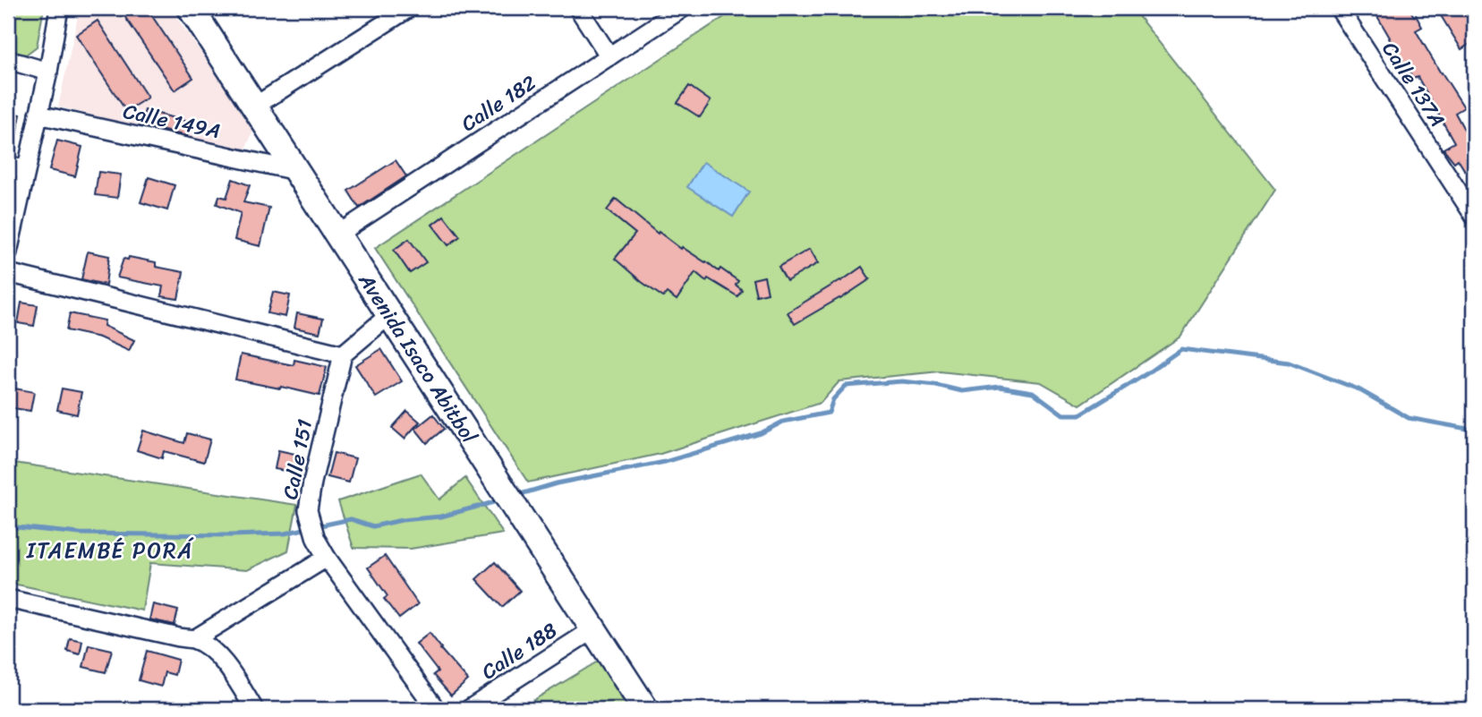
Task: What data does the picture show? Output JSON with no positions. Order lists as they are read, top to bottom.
{
  "streets": {
    "main road": ["Avenida Isaco Abitbol"],
    "street": [
      "Calle 137A",
      "Calle 182",
      "Calle 149A",
      "Calle 151",
      "Calle 188"
    ]
  },
  "crossings": [
    ["Calle 182", "Avenida Isaco Abitbol"],
    ["Calle 149A", "Avenida Isaco Abitbol"],
    ["Avenida Isaco Abitbol", "Calle 188"]
  ],
  "districts": ["ITAEMBÉ PORÁ"]
}
